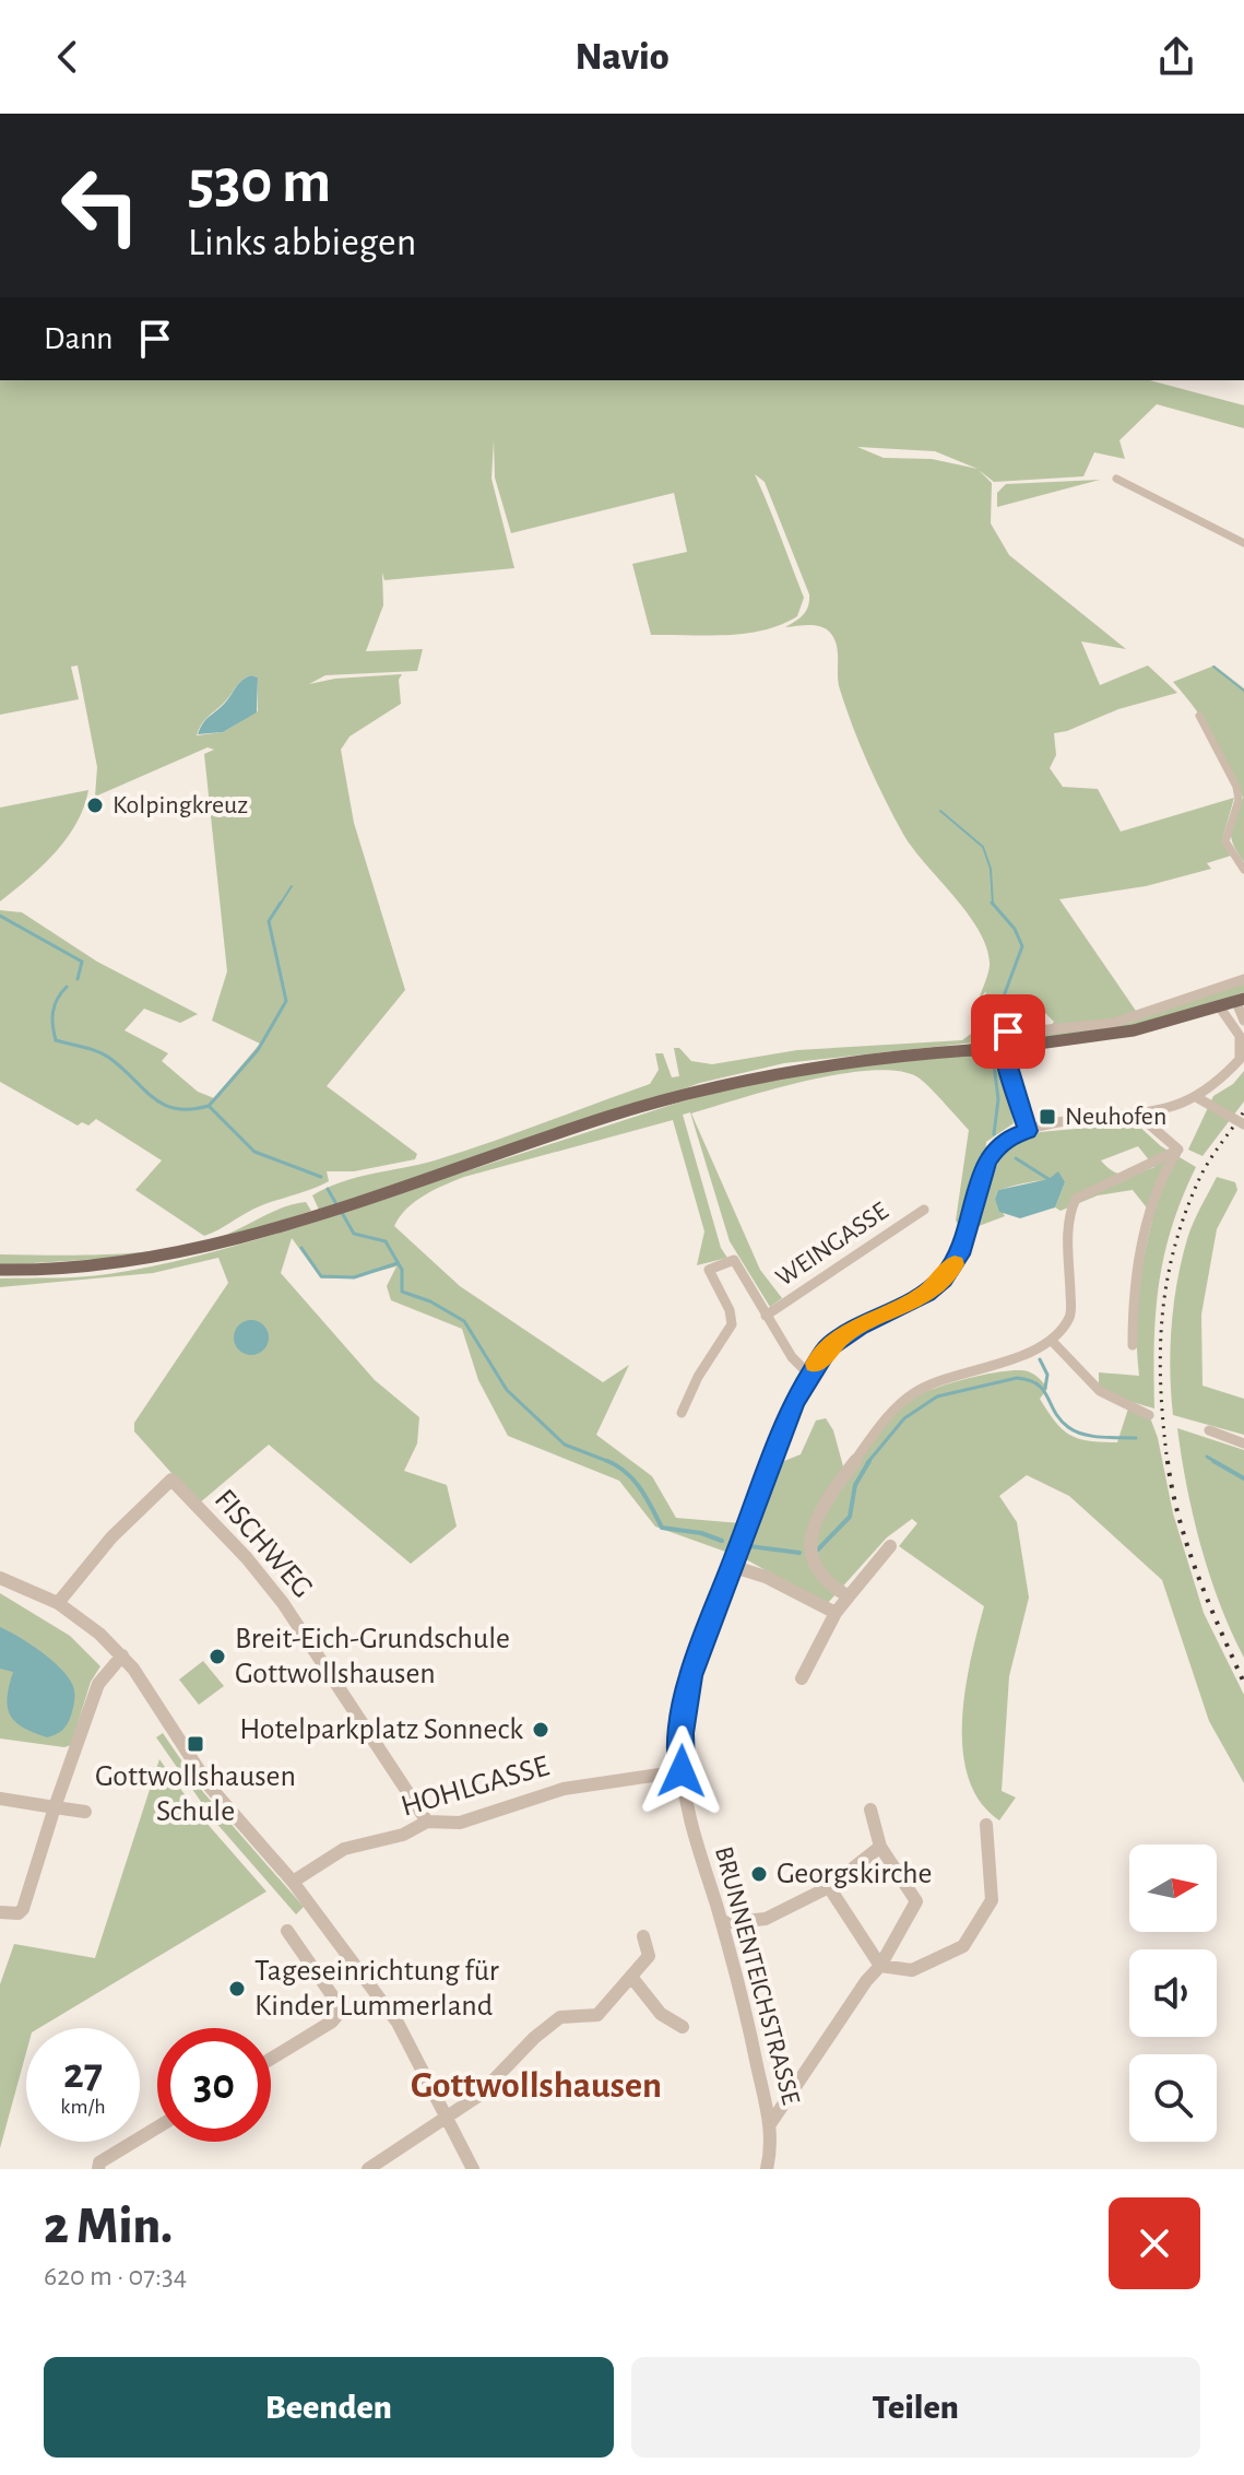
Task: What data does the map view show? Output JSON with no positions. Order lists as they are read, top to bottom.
{
  "streets": {
    "street": [
      "WEINGASSE",
      "FISCHWEG",
      "HOHLGASSE",
      "BRUNNENTEICHSTRASSE"
    ]
  },
  "crossings": [
    ["WEINGASSE", "BRUNNENTEICHSTRASSE"],
    ["FISCHWEG", "HOHLGASSE"],
    ["HOHLGASSE", "BRUNNENTEICHSTRASSE"]
  ],
  "districts": ["Gottwollshausen"],
  "places": {
    "other": [
      "Kolpingkreuz",
      "Breit-Eich-Grundschule Gottwollshausen",
      "Hotelparkplatz Sonneck",
      "Georgskirche",
      "Tageseinrichtung für Kinder Lummerland"
    ],
    "transit": ["Neuhofen", "Gottwollshausen Schule"]
  },
  "north": "right",
  "page": {
    "header": "Navio",
    "turn": ["530 m", "Links abbiegen"],
    "then": "Dann",
    "speed": "27 km/h",
    "limit": "30",
    "heading": ["2 Min.", "620 m · 07:34"],
    "buttons": ["Beenden", "Teilen"]
  }
}
